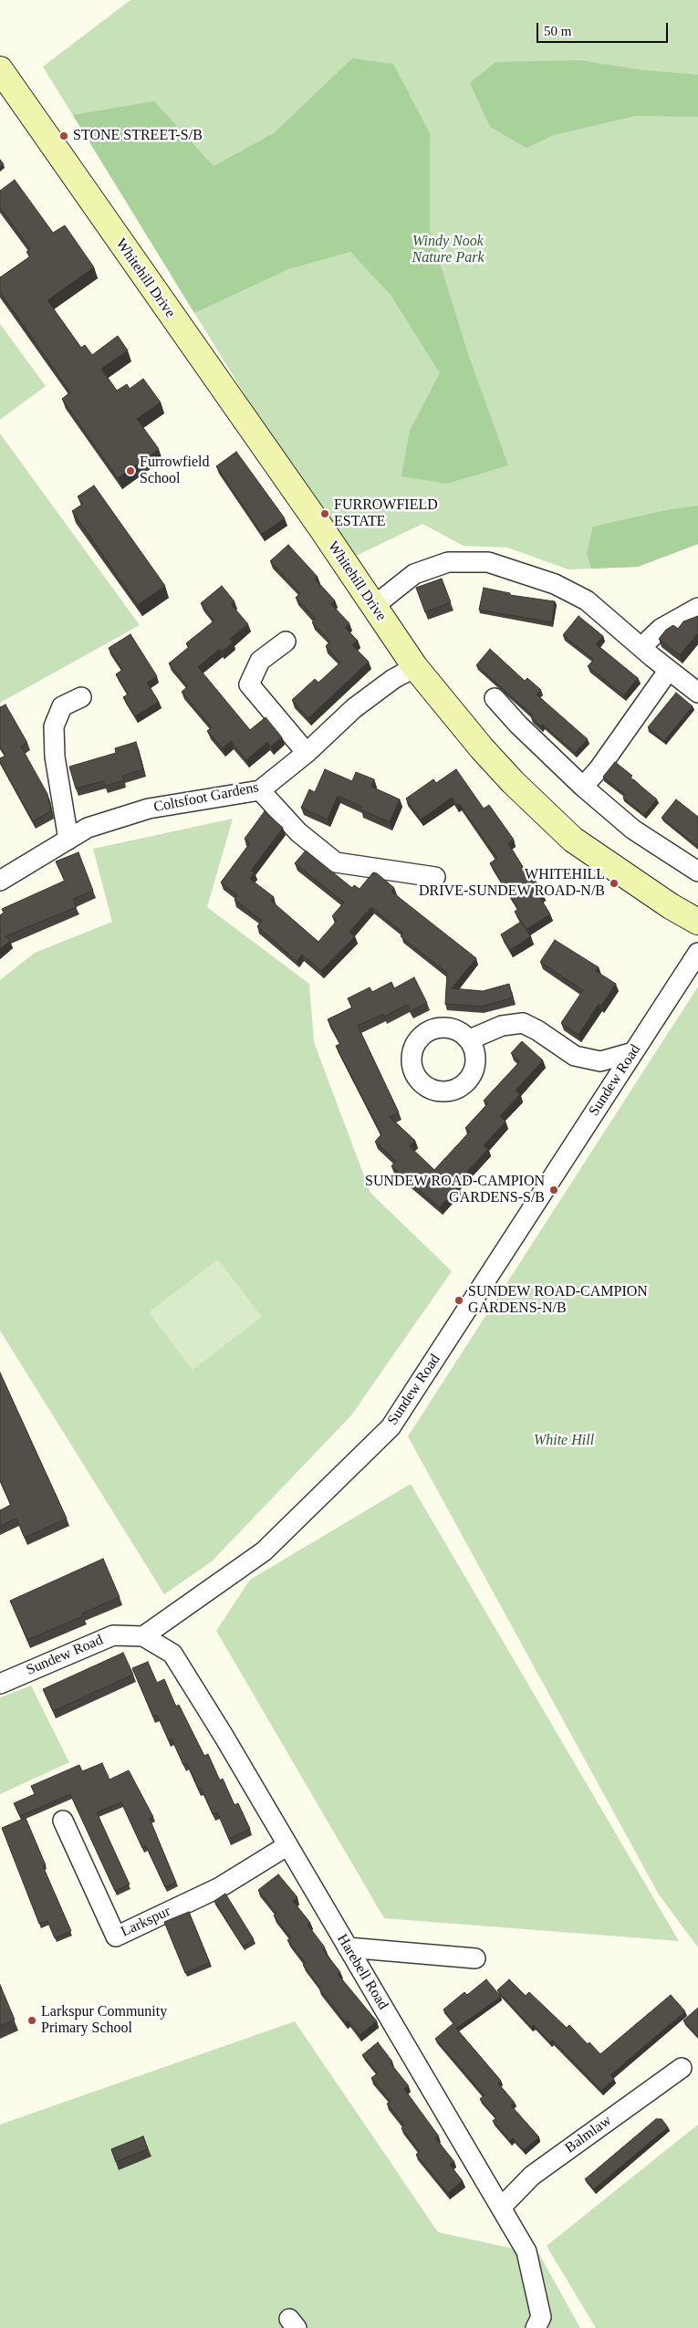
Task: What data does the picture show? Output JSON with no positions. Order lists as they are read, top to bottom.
{
  "streets": {
    "street": [
      "Whitehill Drive",
      "Coltsfoot Gardens",
      "Sundew Road",
      "Larkspur",
      "Harebell Road",
      "Balmlaw"
    ]
  },
  "crossings": [
    ["Whitehill Drive", "Coltsfoot Gardens"],
    ["Sundew Road", "Harebell Road"],
    ["Larkspur", "Harebell Road"],
    ["Harebell Road", "Balmlaw"]
  ],
  "parks": ["Windy Nook Nature Park", "White Hill"],
  "places": [
    "STONE STREET-S/B",
    "Furrowfield School",
    "FURROWFIELD ESTATE",
    "WHITEHILL DRIVE-SUNDEW ROAD-N/B",
    "SUNDEW ROAD-CAMPION GARDENS-S/B",
    "SUNDEW ROAD-CAMPION GARDENS-N/B",
    "Larkspur Community Primary School"
  ],
  "scale_bar": "50 m"
}
